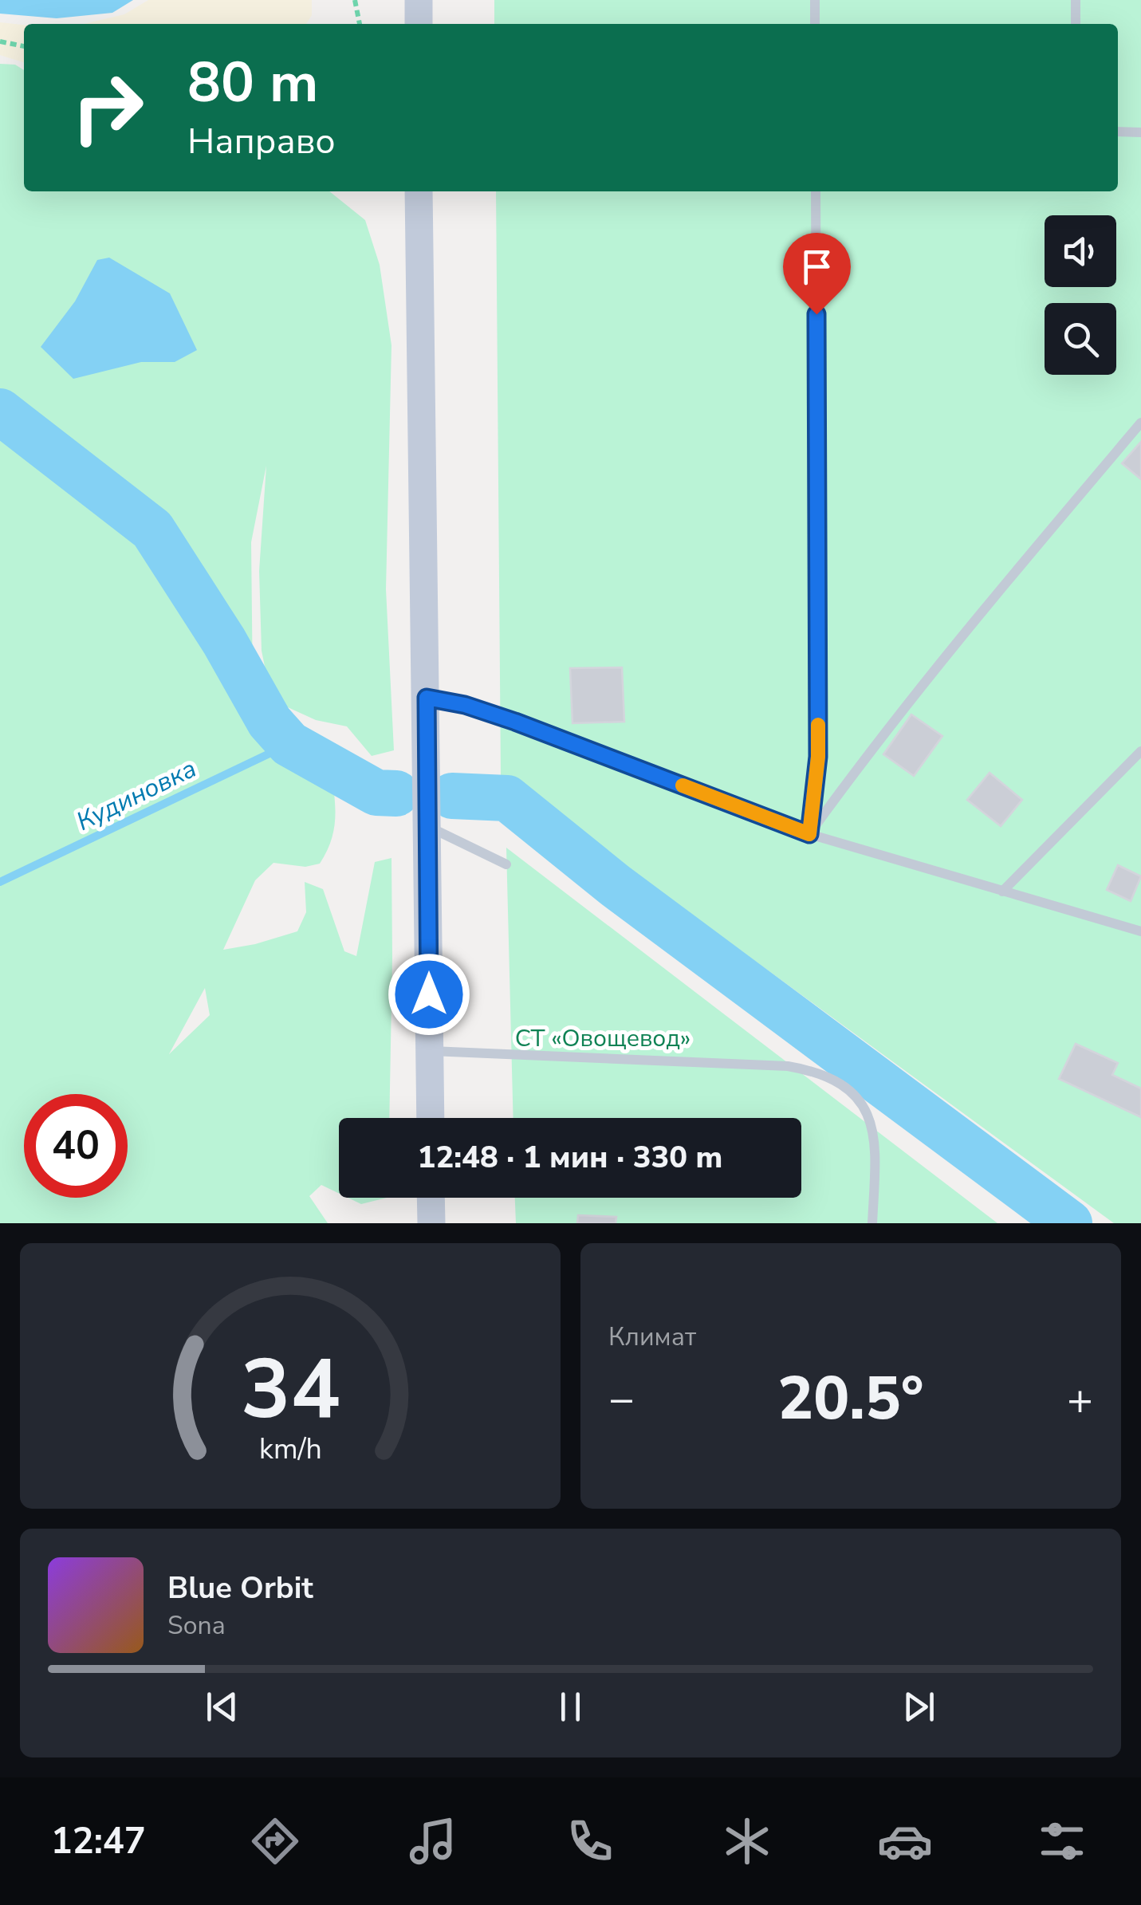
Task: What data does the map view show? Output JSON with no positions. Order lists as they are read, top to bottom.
{
  "water": ["Кудиновка"],
  "parks": ["СТ «Овощевод»"],
  "page": {
    "turn": ["80 m", "Направо"],
    "limit": "40",
    "trip": "12:48 · 1 мин · 330 m",
    "tile": "Климат",
    "heat": ["−", "20.5°", "+"],
    "song": ["Blue Orbit", "Sona"],
    "tabs": "12:47",
    "gauge": ["34", "km/h"]
  }
}
